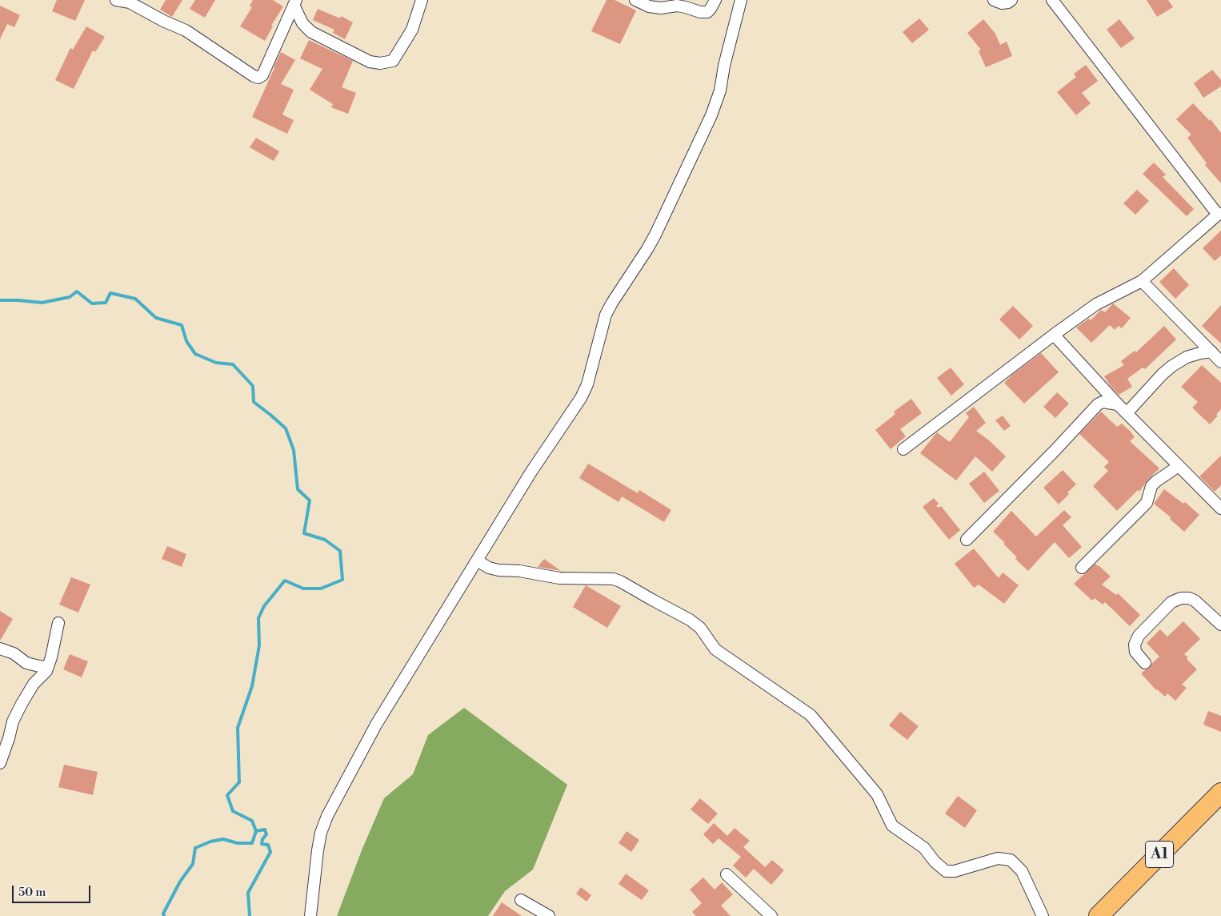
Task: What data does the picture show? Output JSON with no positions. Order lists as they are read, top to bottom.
{
  "streets": {
    "highway": ["A1"]
  },
  "scale_bar": "50 m"
}
